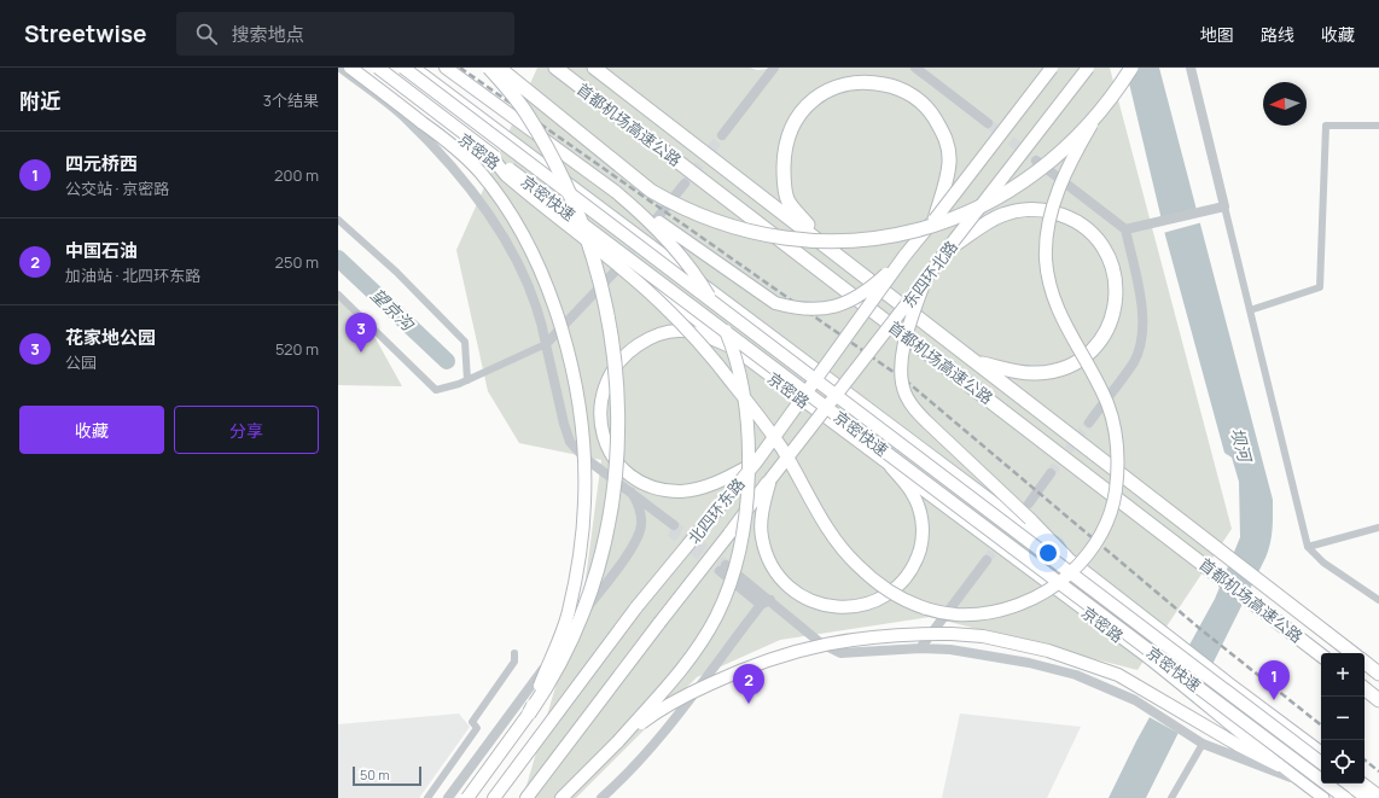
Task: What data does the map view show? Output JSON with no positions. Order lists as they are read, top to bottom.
{
  "streets": {
    "highway": [
      "首都机场高速公路",
      "京密快速",
      "东四环北路",
      "北四环东路"
    ],
    "main road": ["京密路"]
  },
  "crossings": [
    ["东四环北路", "北四环东路"]
  ],
  "water": ["望京沟", "坝河"],
  "scale_bar": "50 m",
  "north": "left",
  "page": {
    "header": "Streetwise",
    "search": "搜索地点",
    "nav": ["地图", "路线", "收藏"],
    "heading": ["附近", "3个结果"],
    "list": [
      {
        "mark": "1",
        "name": "四元桥西",
        "note": "公交站 · 京密路",
        "value": "200 m"
      },
      {
        "mark": "2",
        "name": "中国石油",
        "note": "加油站 · 北四环东路",
        "value": "250 m"
      },
      {
        "mark": "3",
        "name": "花家地公园",
        "note": "公园",
        "value": "520 m"
      }
    ],
    "pins": ["3", "1", "2"],
    "buttons": ["收藏", "分享"],
    "map_buttons": ["+", "−"],
    "scale": "50 m"
  }
}
